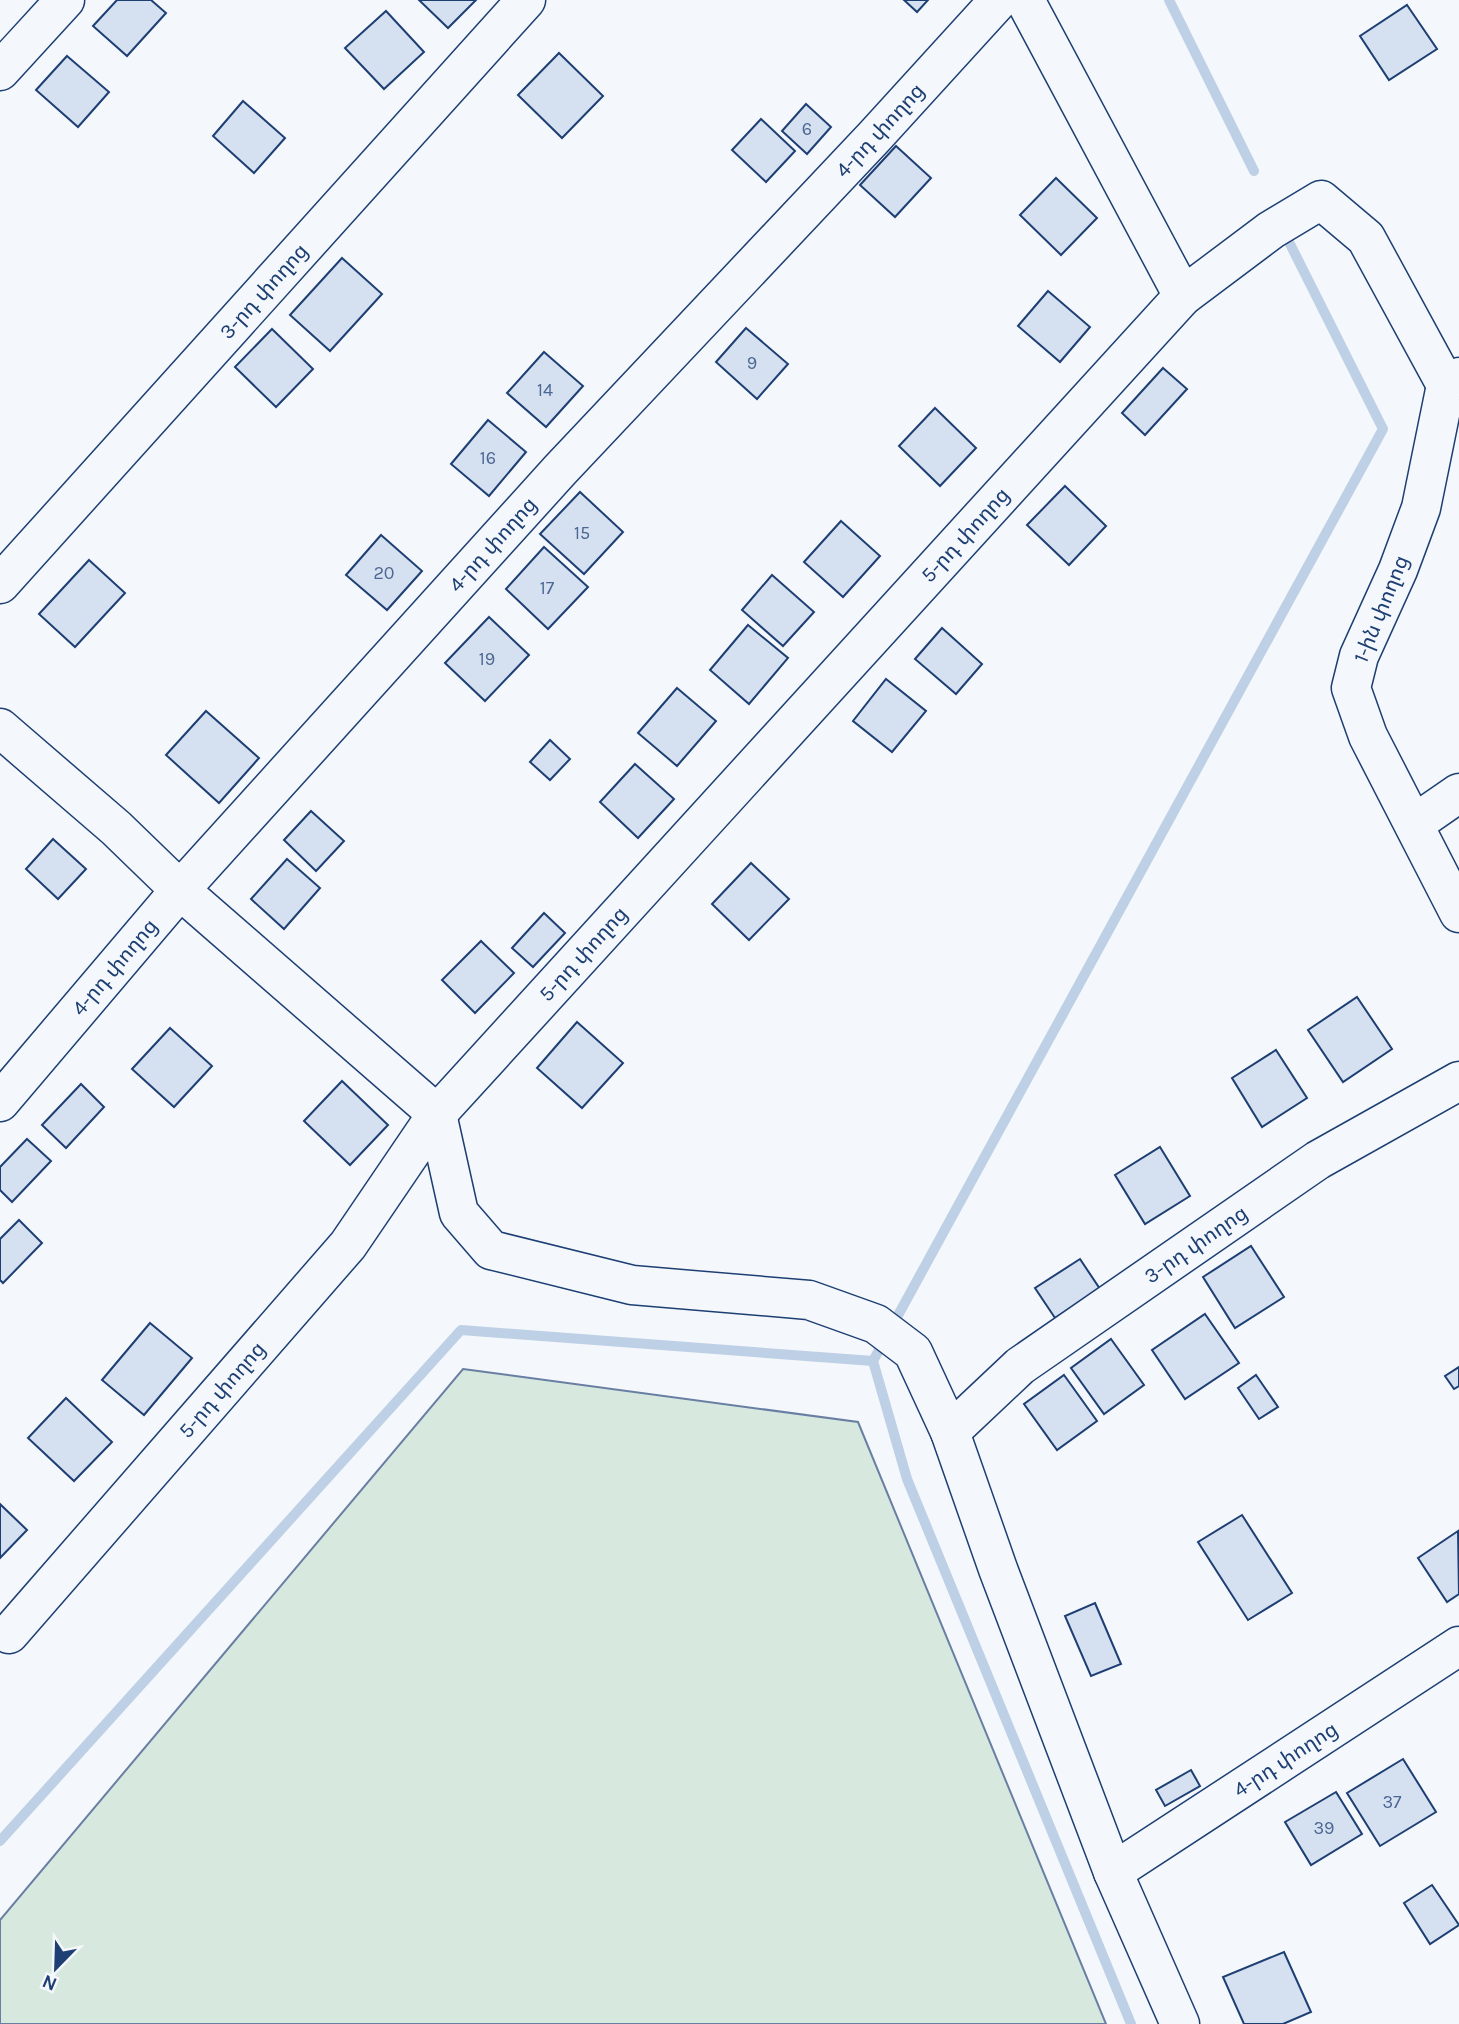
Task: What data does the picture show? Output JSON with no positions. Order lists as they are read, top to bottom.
{
  "streets": {
    "street": [
      "4-րդ փողոց",
      "3-րդ փողոց",
      "5-րդ փողոց",
      "1-ին փողոց"
    ]
  },
  "crossings": [
    ["5-րդ փողոց", "1-ին փողոց"]
  ],
  "house_numbers": [
    "6",
    "9",
    "14",
    "16",
    "15",
    "20",
    "17",
    "19",
    "37",
    "39"
  ],
  "north": "bottom left"
}
